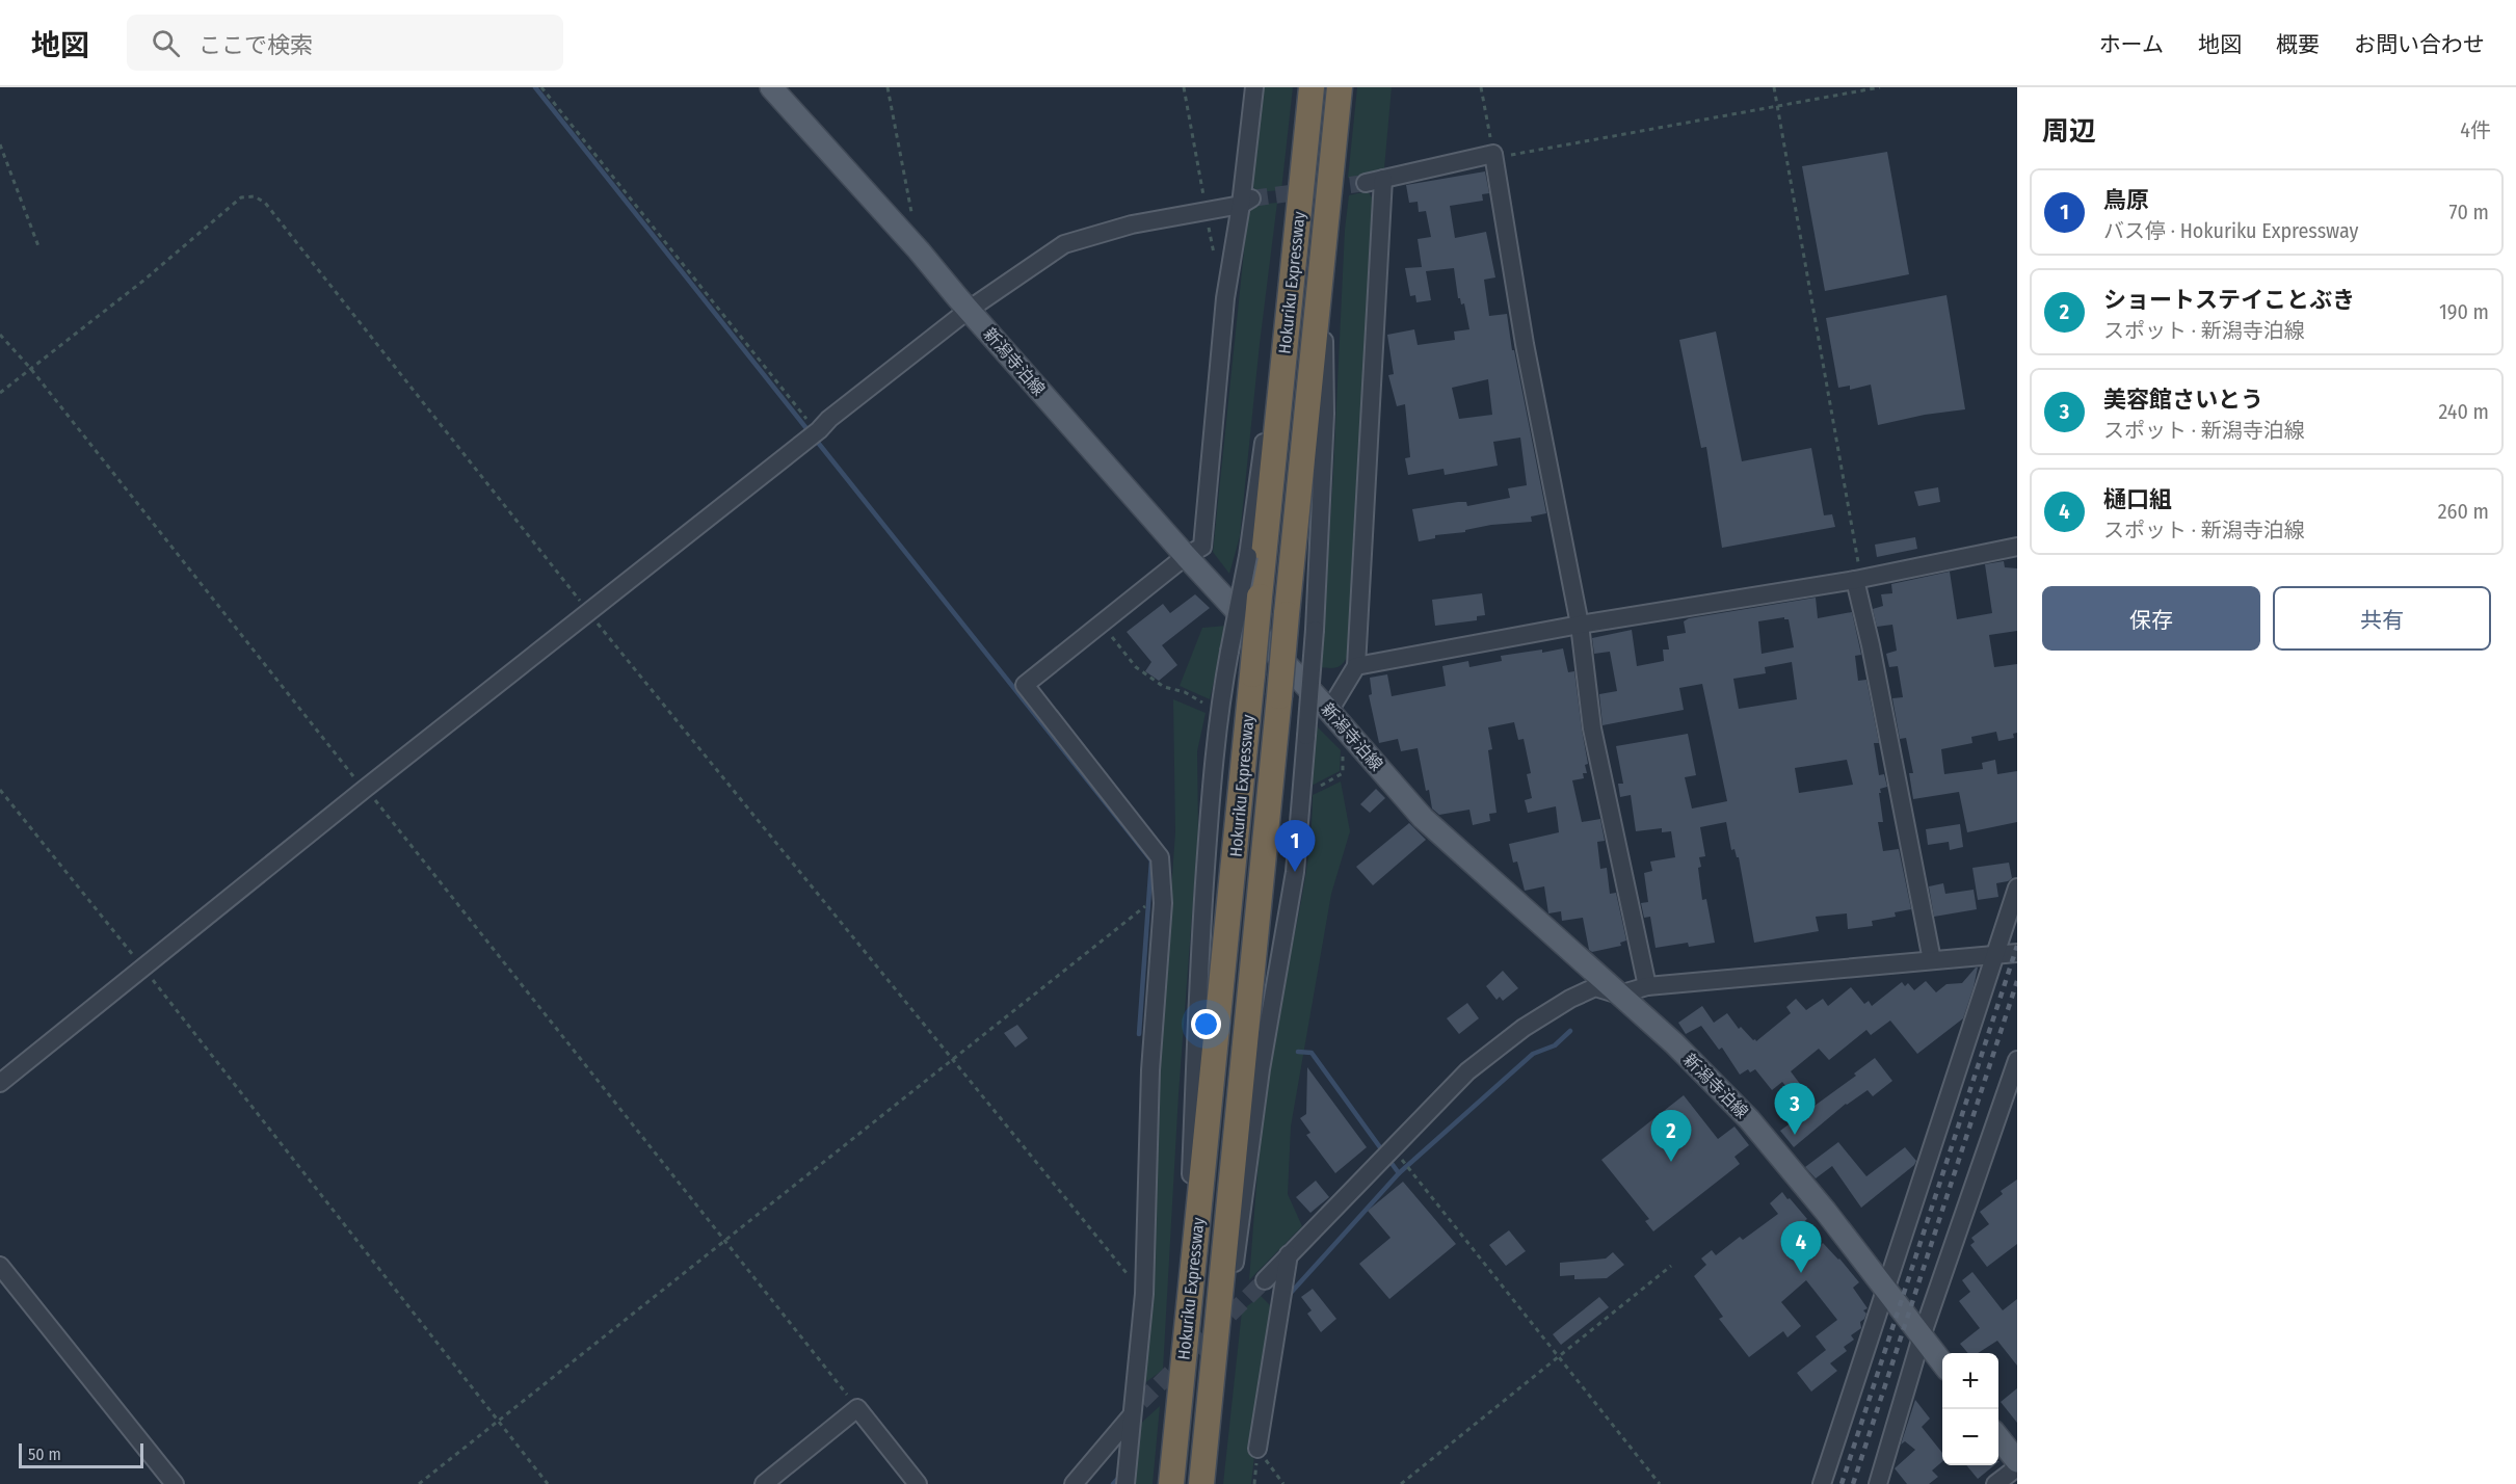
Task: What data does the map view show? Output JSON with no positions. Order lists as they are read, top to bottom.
{
  "streets": {
    "highway": ["Hokuriku Expressway"],
    "main road": ["新潟寺泊線"]
  },
  "scale_bar": "50 m",
  "page": {
    "header": "地図",
    "search": "ここで検索",
    "nav": [
      "ホーム",
      "地図",
      "概要",
      "お問い合わせ"
    ],
    "heading": ["周辺", "4件"],
    "list": [
      {
        "mark": "1",
        "name": "鳥原",
        "note": "バス停 · Hokuriku Expressway",
        "value": "70 m"
      },
      {
        "mark": "2",
        "name": "ショートステイことぶき",
        "note": "スポット · 新潟寺泊線",
        "value": "190 m"
      },
      {
        "mark": "3",
        "name": "美容館さいとう",
        "note": "スポット · 新潟寺泊線",
        "value": "240 m"
      },
      {
        "mark": "4",
        "name": "樋口組",
        "note": "スポット · 新潟寺泊線",
        "value": "260 m"
      }
    ],
    "buttons": ["保存", "共有"],
    "pins": [
      "1",
      "3",
      "2",
      "4"
    ],
    "map_buttons": ["+", "−"],
    "scale": "50 m"
  }
}
